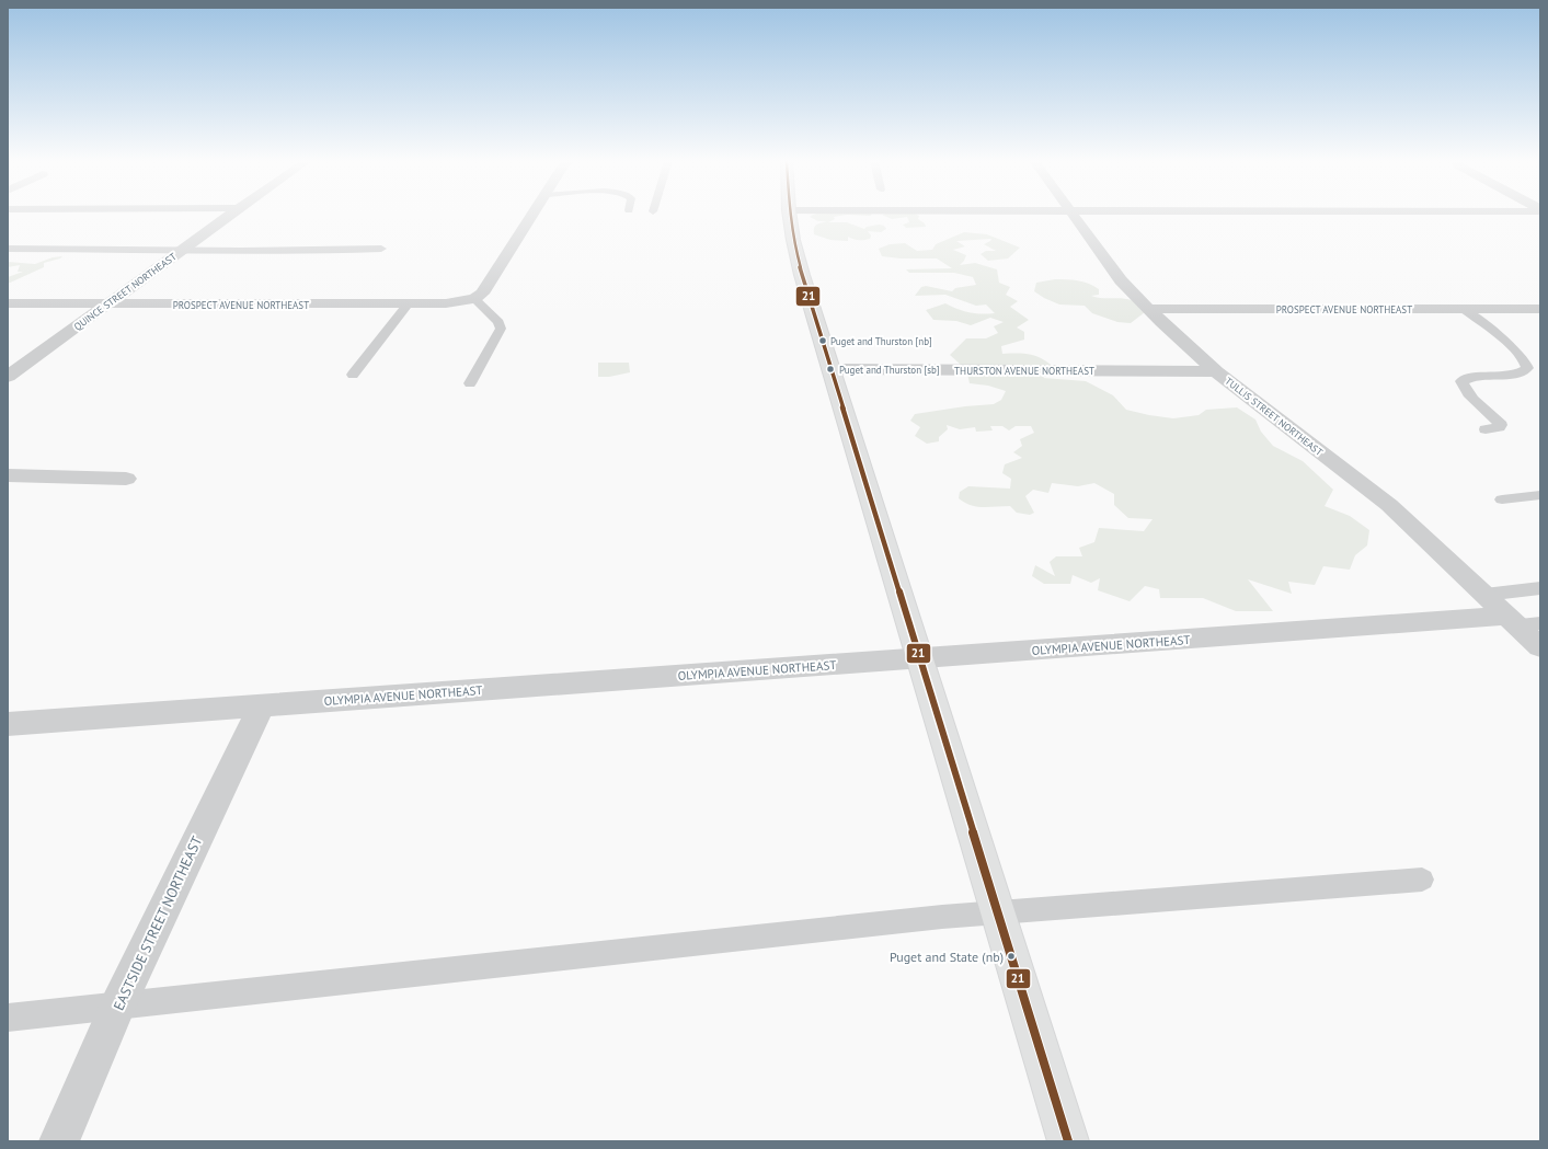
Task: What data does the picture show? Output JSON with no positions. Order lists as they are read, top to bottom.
{
  "streets": {
    "street": [
      "QUINCE STREET NORTHEAST",
      "PROSPECT AVENUE NORTHEAST",
      "THURSTON AVENUE NORTHEAST",
      "TULLIS STREET NORTHEAST",
      "OLYMPIA AVENUE NORTHEAST",
      "EASTSIDE STREET NORTHEAST"
    ]
  },
  "crossings": [
    ["QUINCE STREET NORTHEAST", "PROSPECT AVENUE NORTHEAST"],
    ["PROSPECT AVENUE NORTHEAST", "TULLIS STREET NORTHEAST"],
    ["THURSTON AVENUE NORTHEAST", "TULLIS STREET NORTHEAST"],
    ["TULLIS STREET NORTHEAST", "OLYMPIA AVENUE NORTHEAST"],
    ["OLYMPIA AVENUE NORTHEAST", "EASTSIDE STREET NORTHEAST"]
  ],
  "places": ["Puget and Thurston [nb]", "Puget and Thurston [sb]", "Puget and State (nb)"],
  "lines": ["transit line 21"]
}
